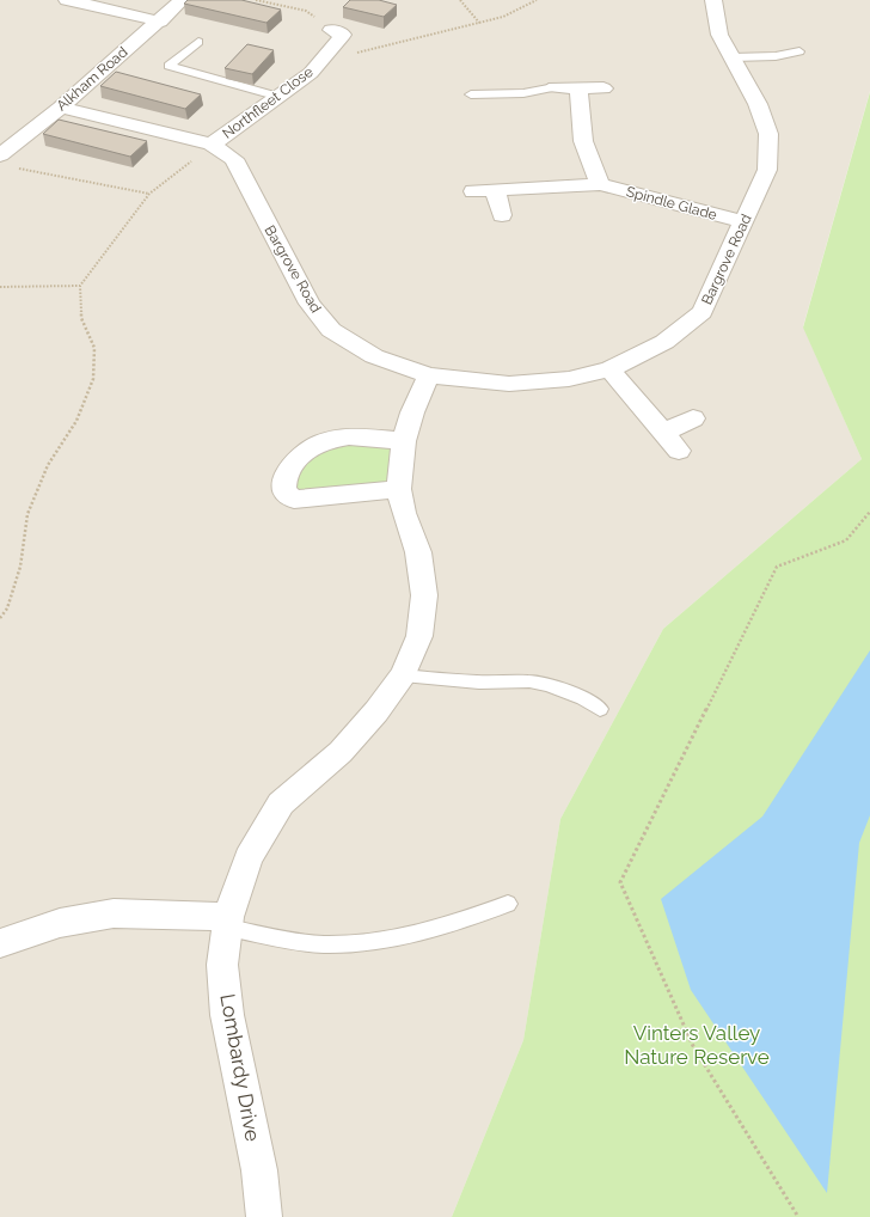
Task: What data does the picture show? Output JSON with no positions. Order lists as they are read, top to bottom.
{
  "streets": {
    "street": [
      "Alkham Road",
      "Northfleet Close",
      "Spindle Glade",
      "Bargrove Road",
      "Lombardy Drive"
    ]
  },
  "crossings": [
    ["Alkham Road", "Northfleet Close"],
    ["Northfleet Close", "Bargrove Road"],
    ["Spindle Glade", "Bargrove Road"],
    ["Bargrove Road", "Lombardy Drive"]
  ],
  "parks": ["Vinters Valley Nature Reserve"]
}
